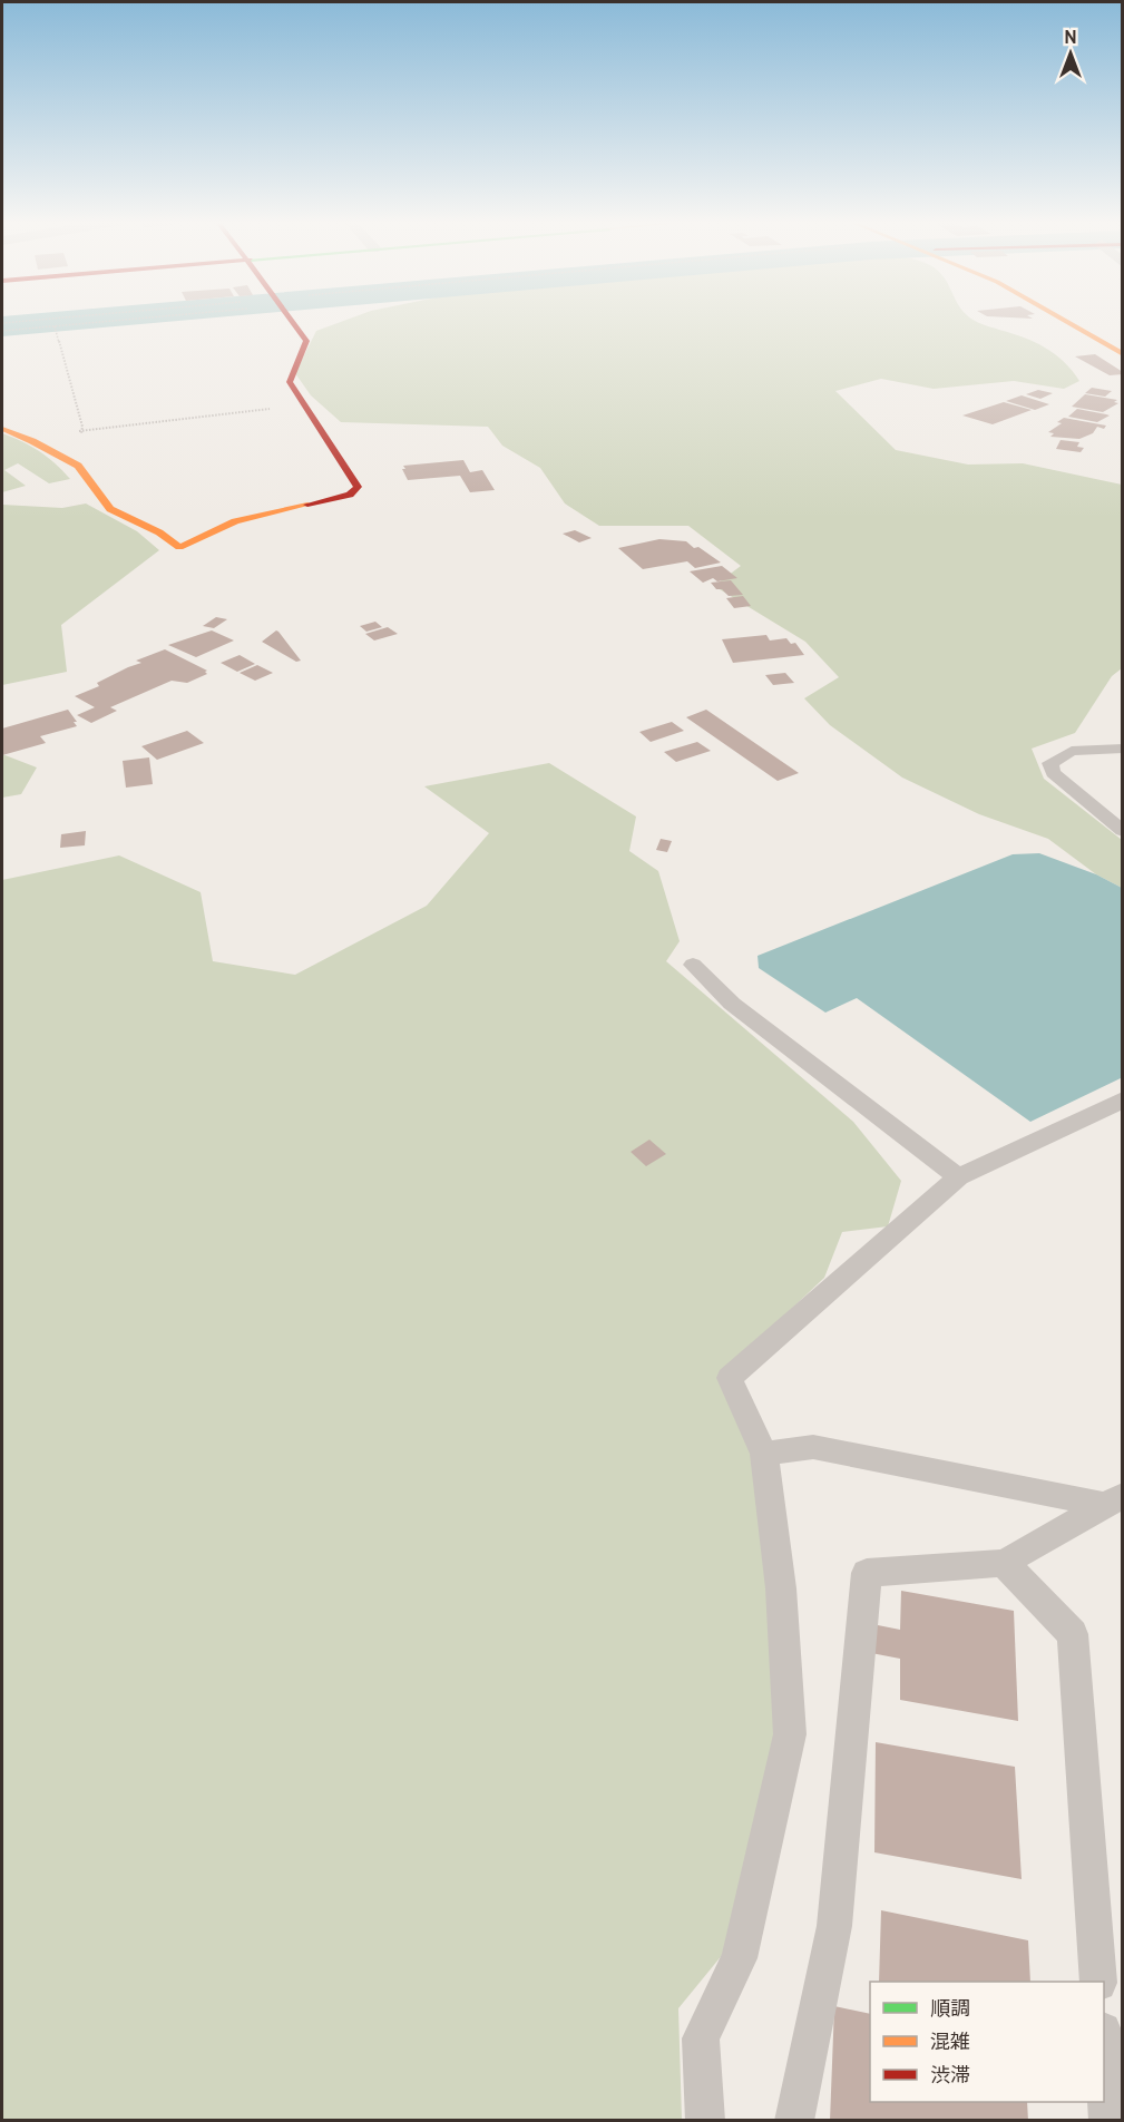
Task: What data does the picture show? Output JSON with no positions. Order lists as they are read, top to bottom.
{
  "legend": ["順調", "混雑", "渋滞"],
  "north": "top"
}
